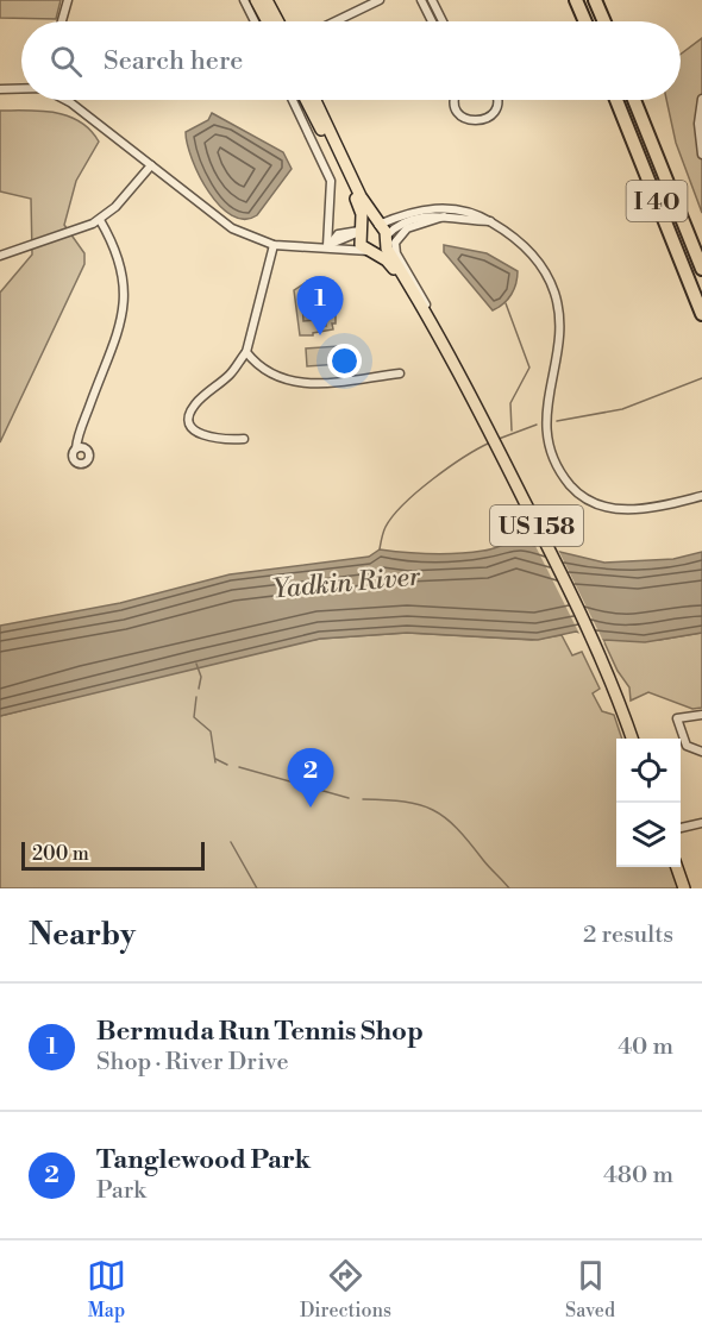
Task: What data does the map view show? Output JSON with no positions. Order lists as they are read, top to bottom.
{
  "streets": {
    "highway": ["I 40"],
    "main road": ["US 158"]
  },
  "water": ["Yadkin River"],
  "scale_bar": "200 m",
  "page": {
    "search": "Search here",
    "pins": ["1", "2"],
    "scale": "200 m",
    "heading": ["Nearby", "2 results"],
    "list": [
      {
        "mark": "1",
        "name": "Bermuda Run Tennis Shop",
        "note": "Shop · River Drive",
        "value": "40 m"
      },
      {
        "mark": "2",
        "name": "Tanglewood Park",
        "note": "Park",
        "value": "480 m"
      }
    ],
    "nav": ["Map", "Directions", "Saved"]
  }
}
